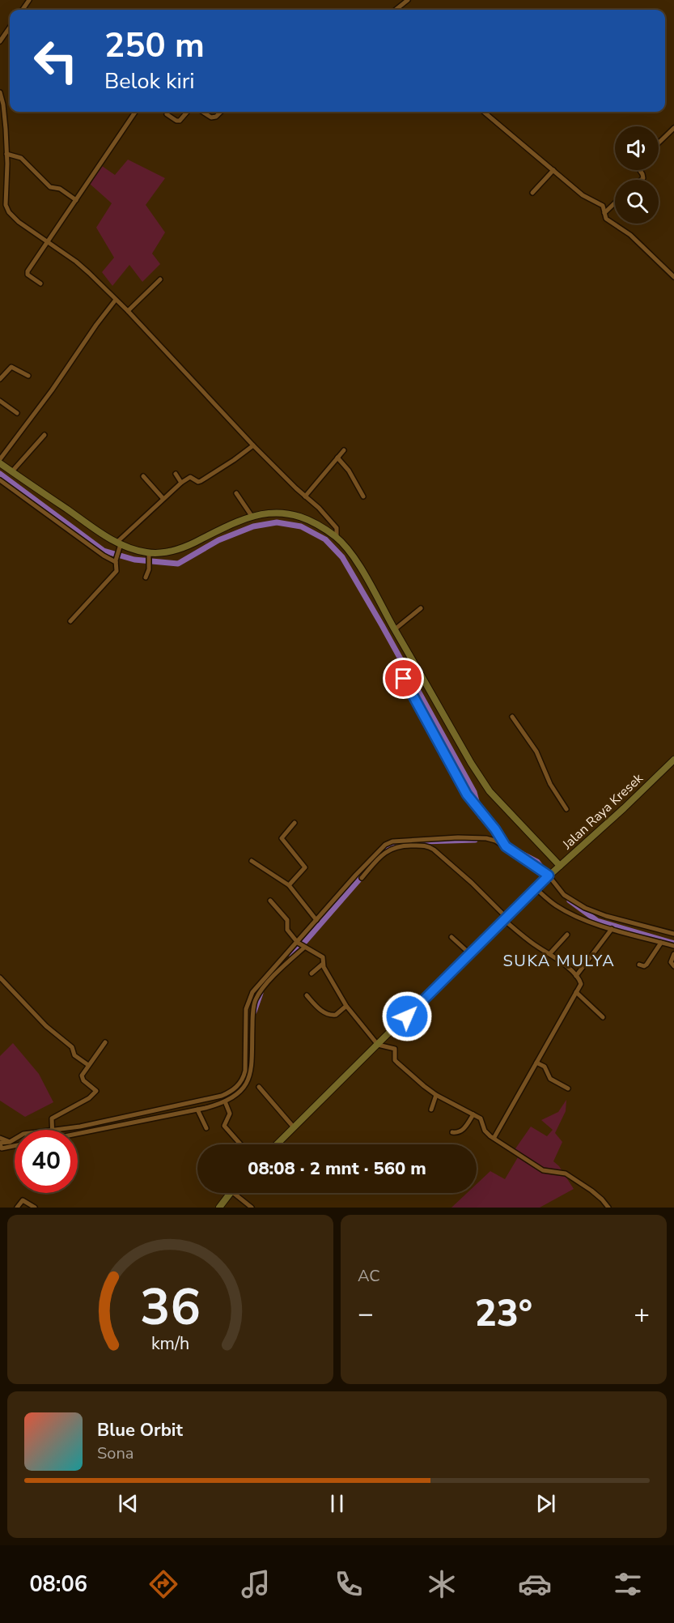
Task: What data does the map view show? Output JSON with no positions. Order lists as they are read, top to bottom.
{
  "streets": {
    "main road": ["Jalan Raya Kresek"]
  },
  "districts": ["SUKA MULYA"],
  "page": {
    "turn": ["250 m", "Belok kiri"],
    "limit": "40",
    "trip": "08:08 · 2 mnt · 560 m",
    "tile": "AC",
    "heat": ["−", "23°", "+"],
    "song": ["Blue Orbit", "Sona"],
    "tabs": "08:06",
    "gauge": ["36", "km/h"]
  }
}
